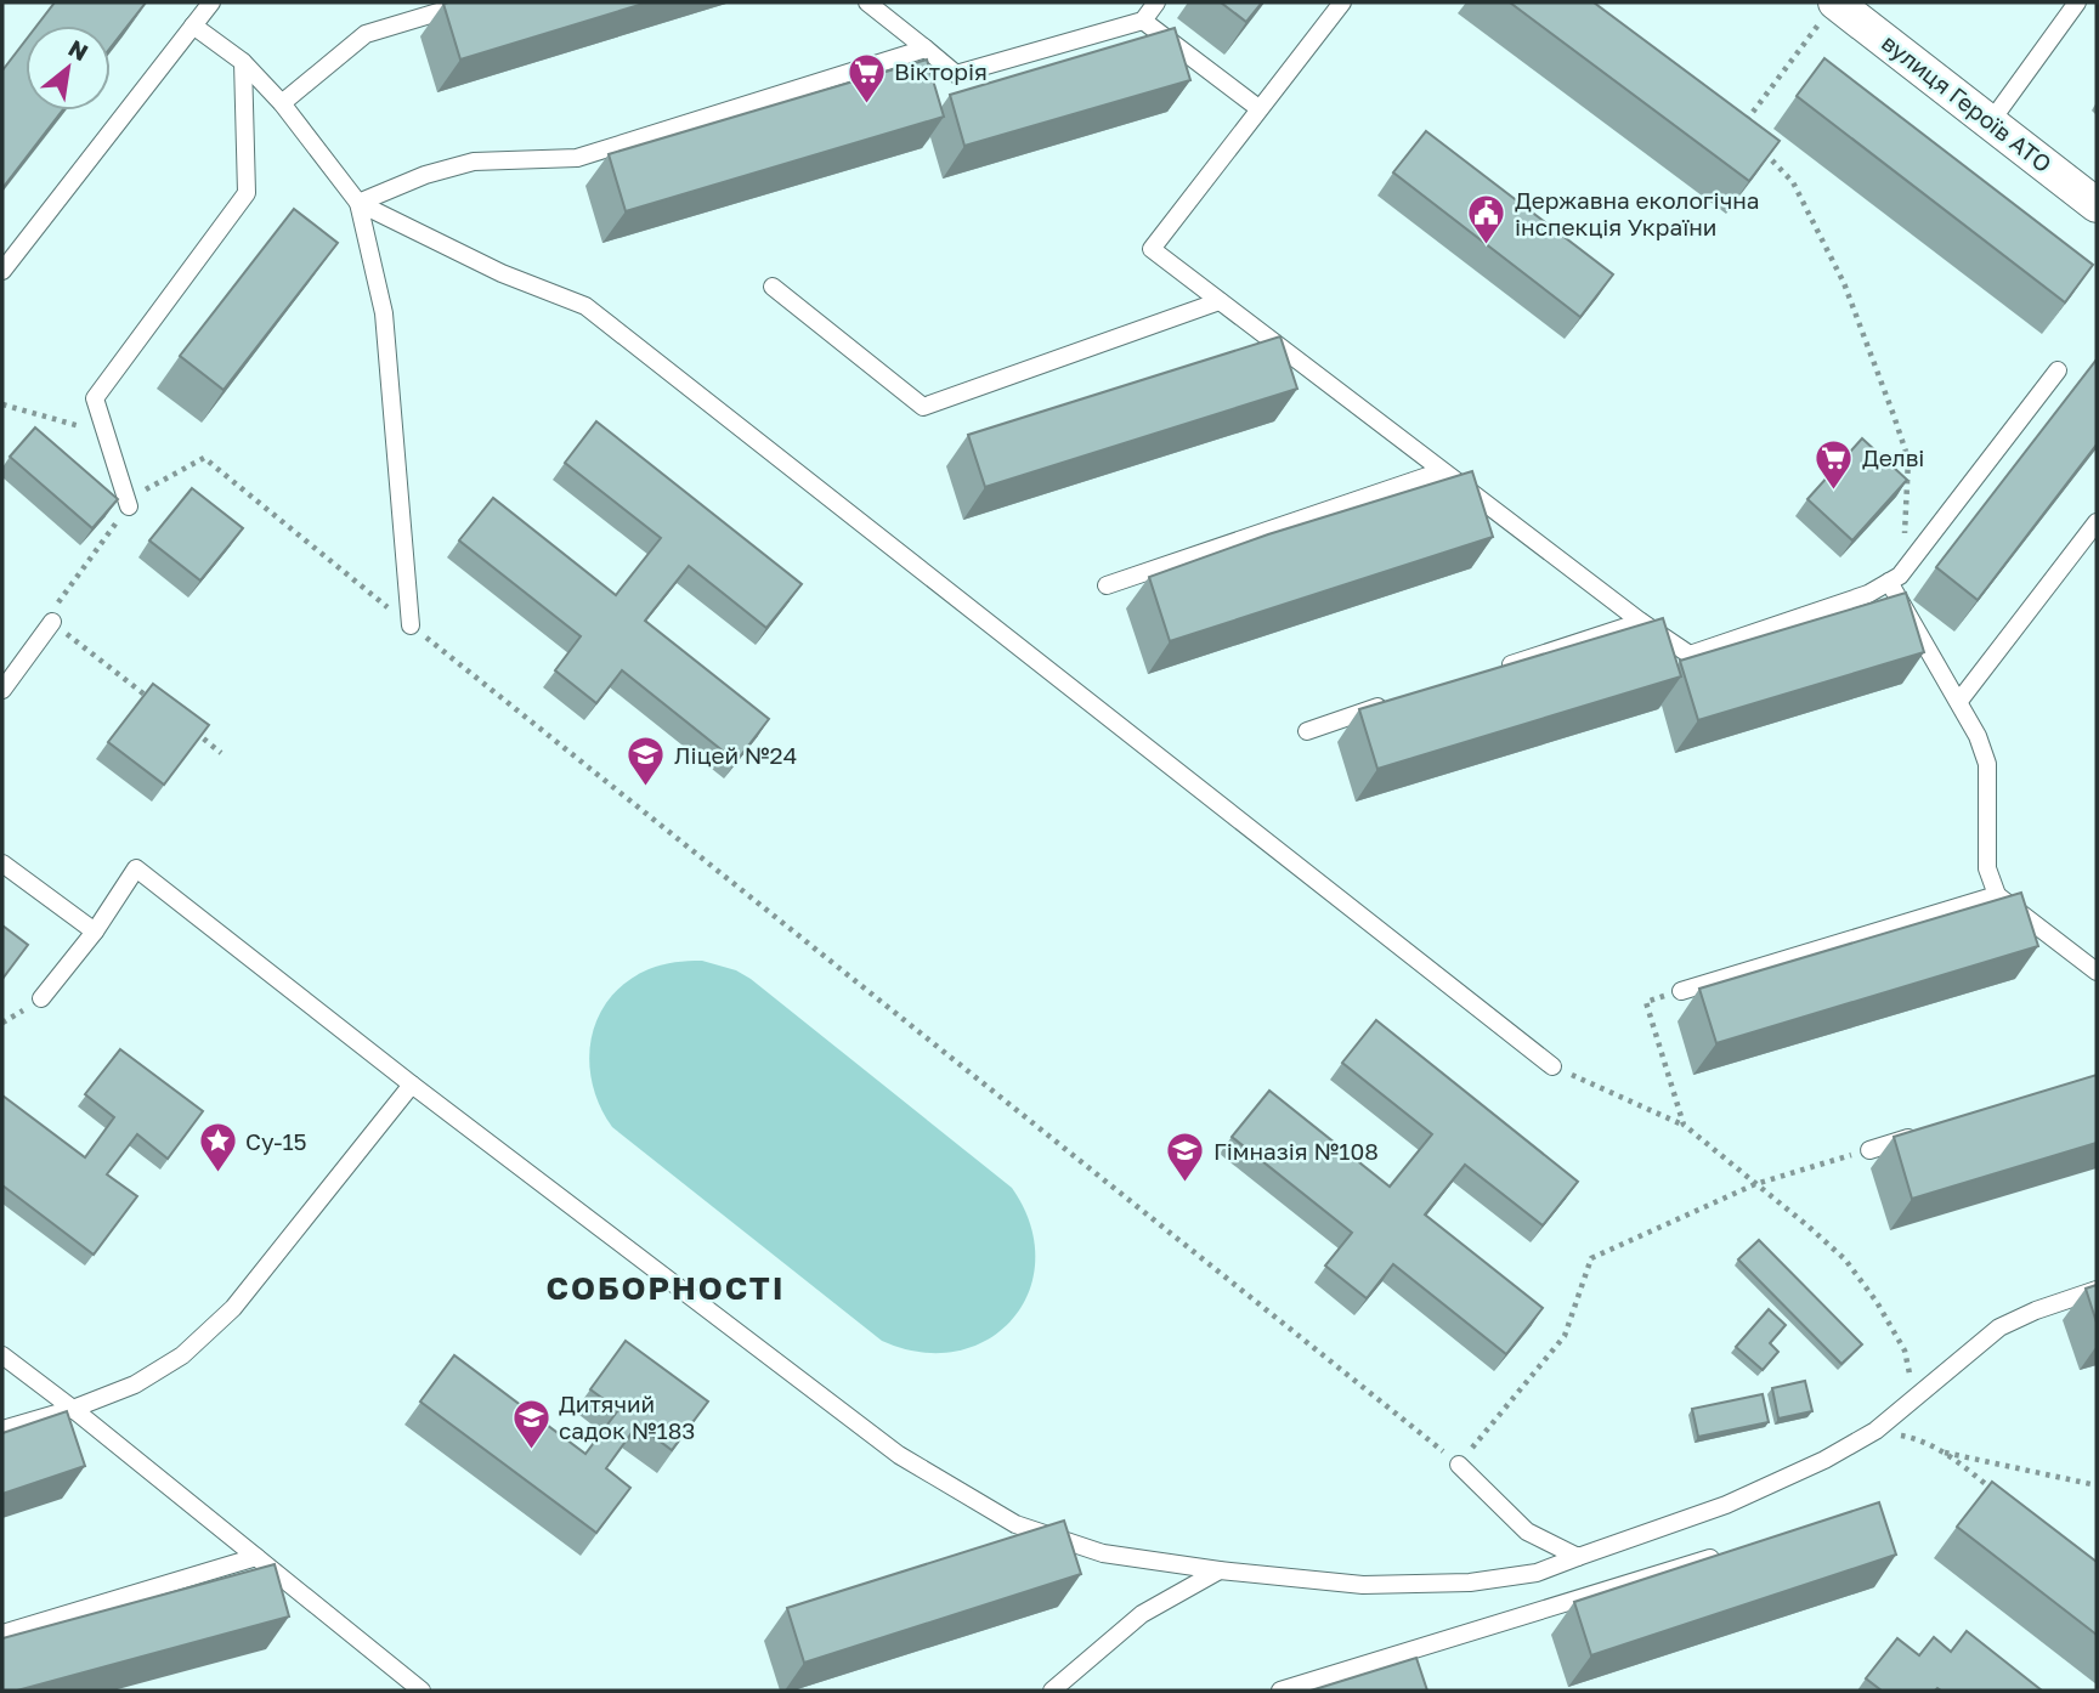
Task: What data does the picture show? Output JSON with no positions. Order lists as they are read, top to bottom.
{
  "streets": {
    "street": ["вулиця Героїв АТО"]
  },
  "districts": ["СОБОРНОСТІ"],
  "places": {
    "supermarket": ["Вікторія", "Делві"],
    "public building": ["Державна екологічна інспекція України"],
    "school or university": ["Ліцей №24", "Гімназія №108", "Дитячий садок №183"],
    "place": ["Су-15"]
  },
  "north": "top right"
}
